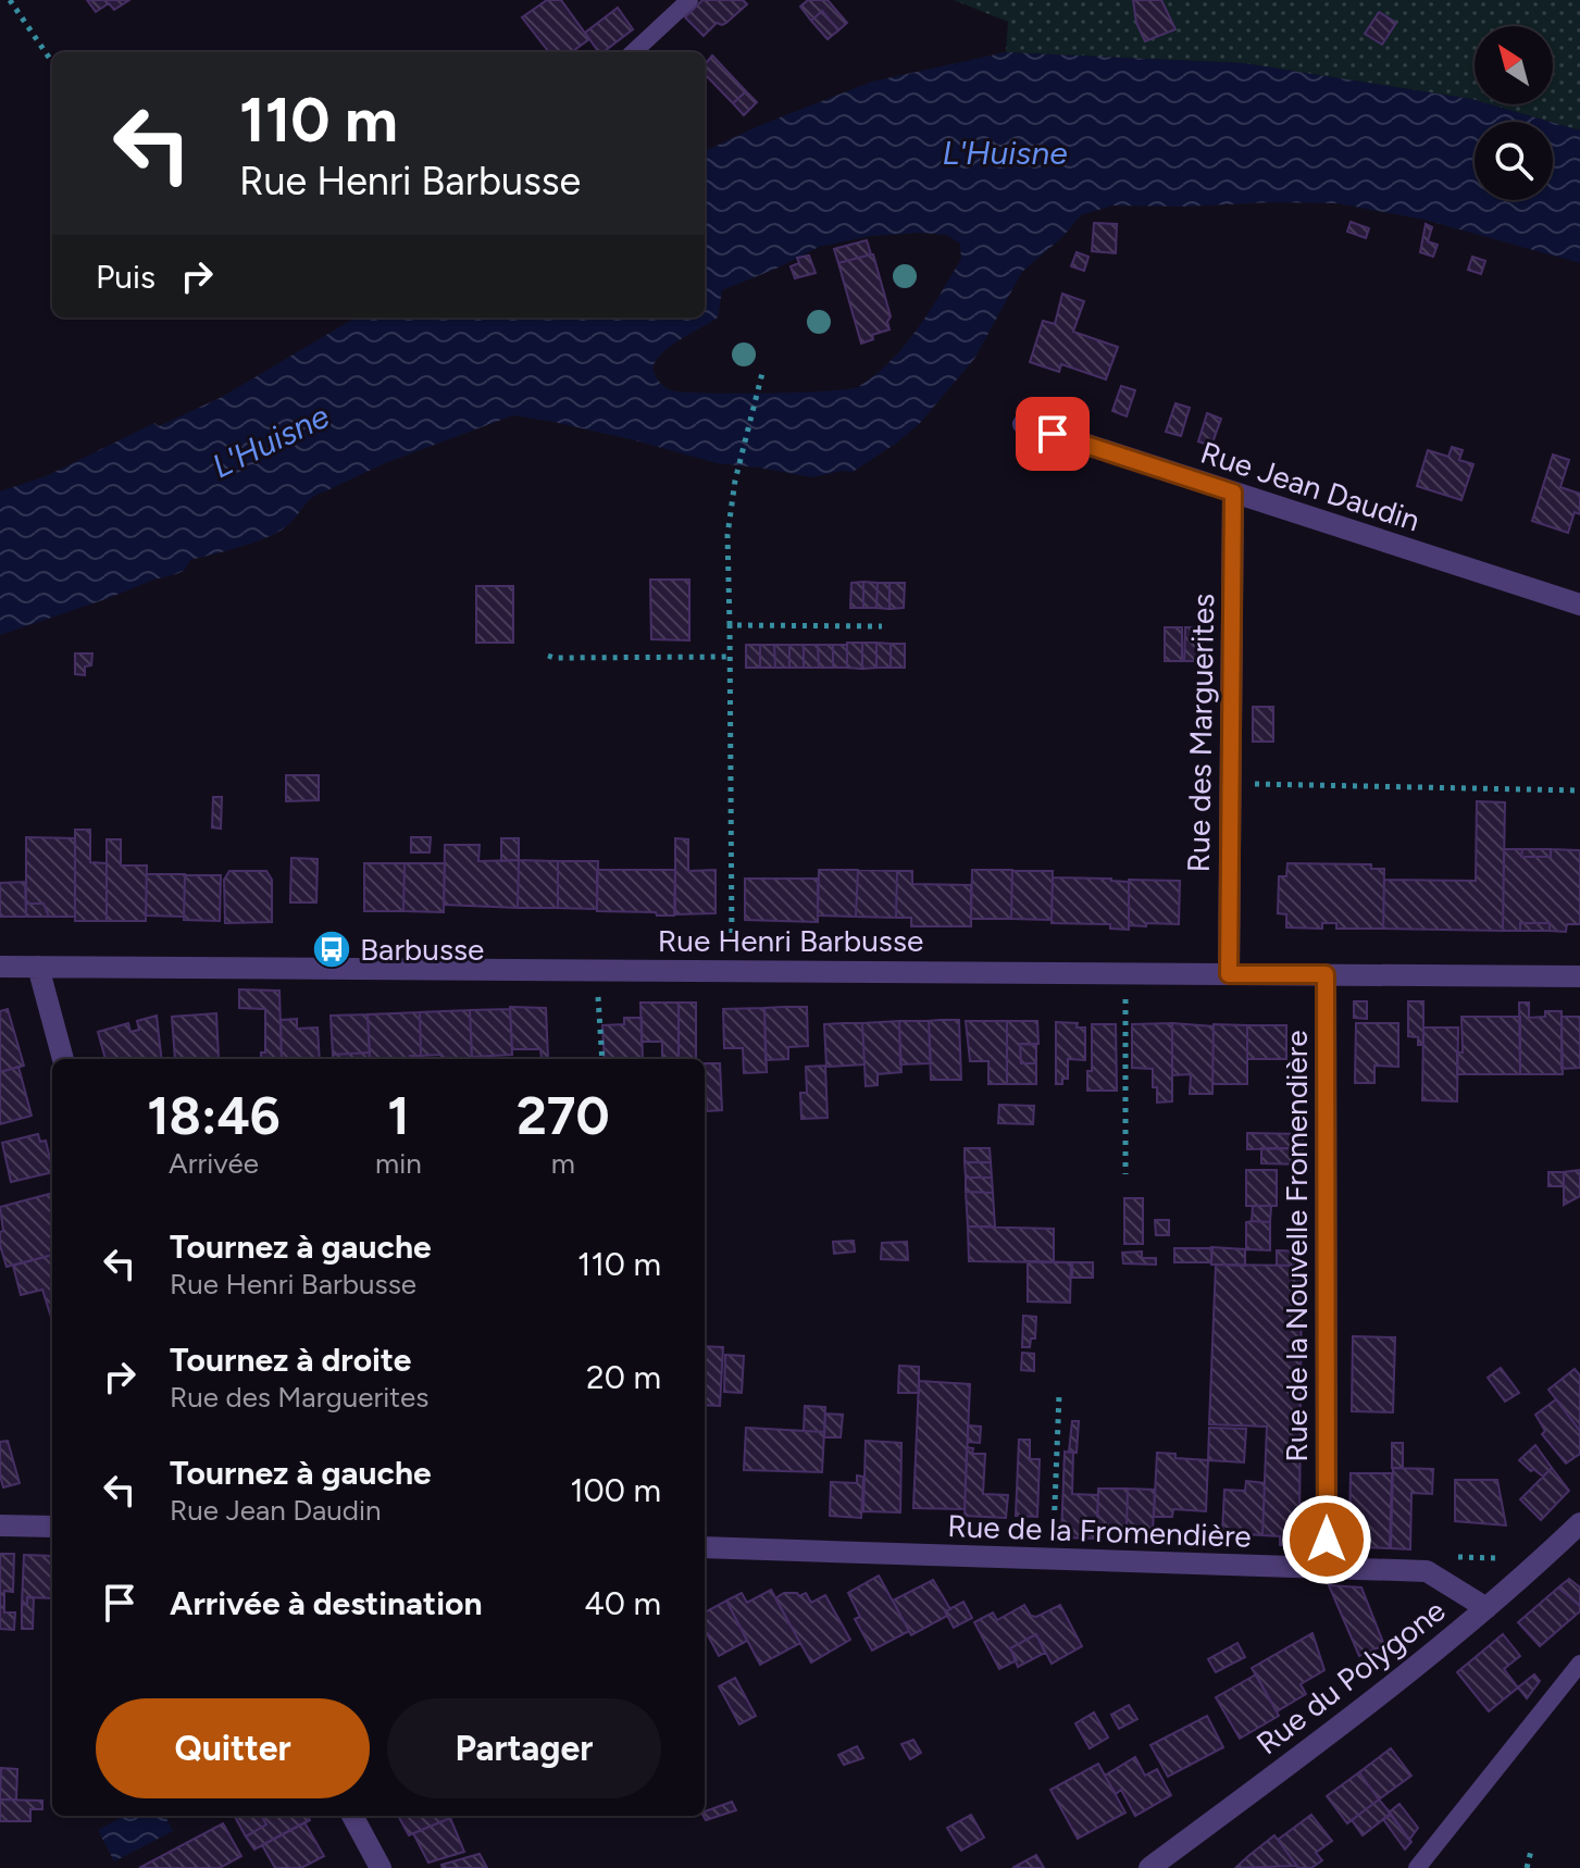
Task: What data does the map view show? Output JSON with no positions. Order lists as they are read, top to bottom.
{
  "streets": {
    "street": [
      "Rue Jean Daudin",
      "Rue des Marguerites",
      "Rue Henri Barbusse",
      "Rue de la Nouvelle Fromendière",
      "Rue de la Fromendière",
      "Rue du Polygone"
    ]
  },
  "crossings": [
    ["Rue Jean Daudin", "Rue des Marguerites"],
    ["Rue des Marguerites", "Rue Henri Barbusse"],
    ["Rue Henri Barbusse", "Rue de la Nouvelle Fromendière"],
    ["Rue de la Nouvelle Fromendière", "Rue de la Fromendière"],
    ["Rue de la Fromendière", "Rue du Polygone"]
  ],
  "water": ["L'Huisne"],
  "places": {
    "bus stop": ["Barbusse"]
  },
  "north": "top left",
  "page": {
    "turn": ["110 m", "Rue Henri Barbusse"],
    "then": "Puis",
    "eta": [
      "18:46",
      "Arrivée",
      "1",
      "min",
      "270",
      "m"
    ],
    "list": [
      {
        "name": "Tournez à gauche",
        "note": "Rue Henri Barbusse",
        "value": "110 m"
      },
      {
        "name": "Tournez à droite",
        "note": "Rue des Marguerites",
        "value": "20 m"
      },
      {
        "name": "Tournez à gauche",
        "note": "Rue Jean Daudin",
        "value": "100 m"
      },
      {
        "name": "Arrivée à destination",
        "value": "40 m"
      }
    ],
    "buttons": ["Quitter", "Partager"]
  }
}
